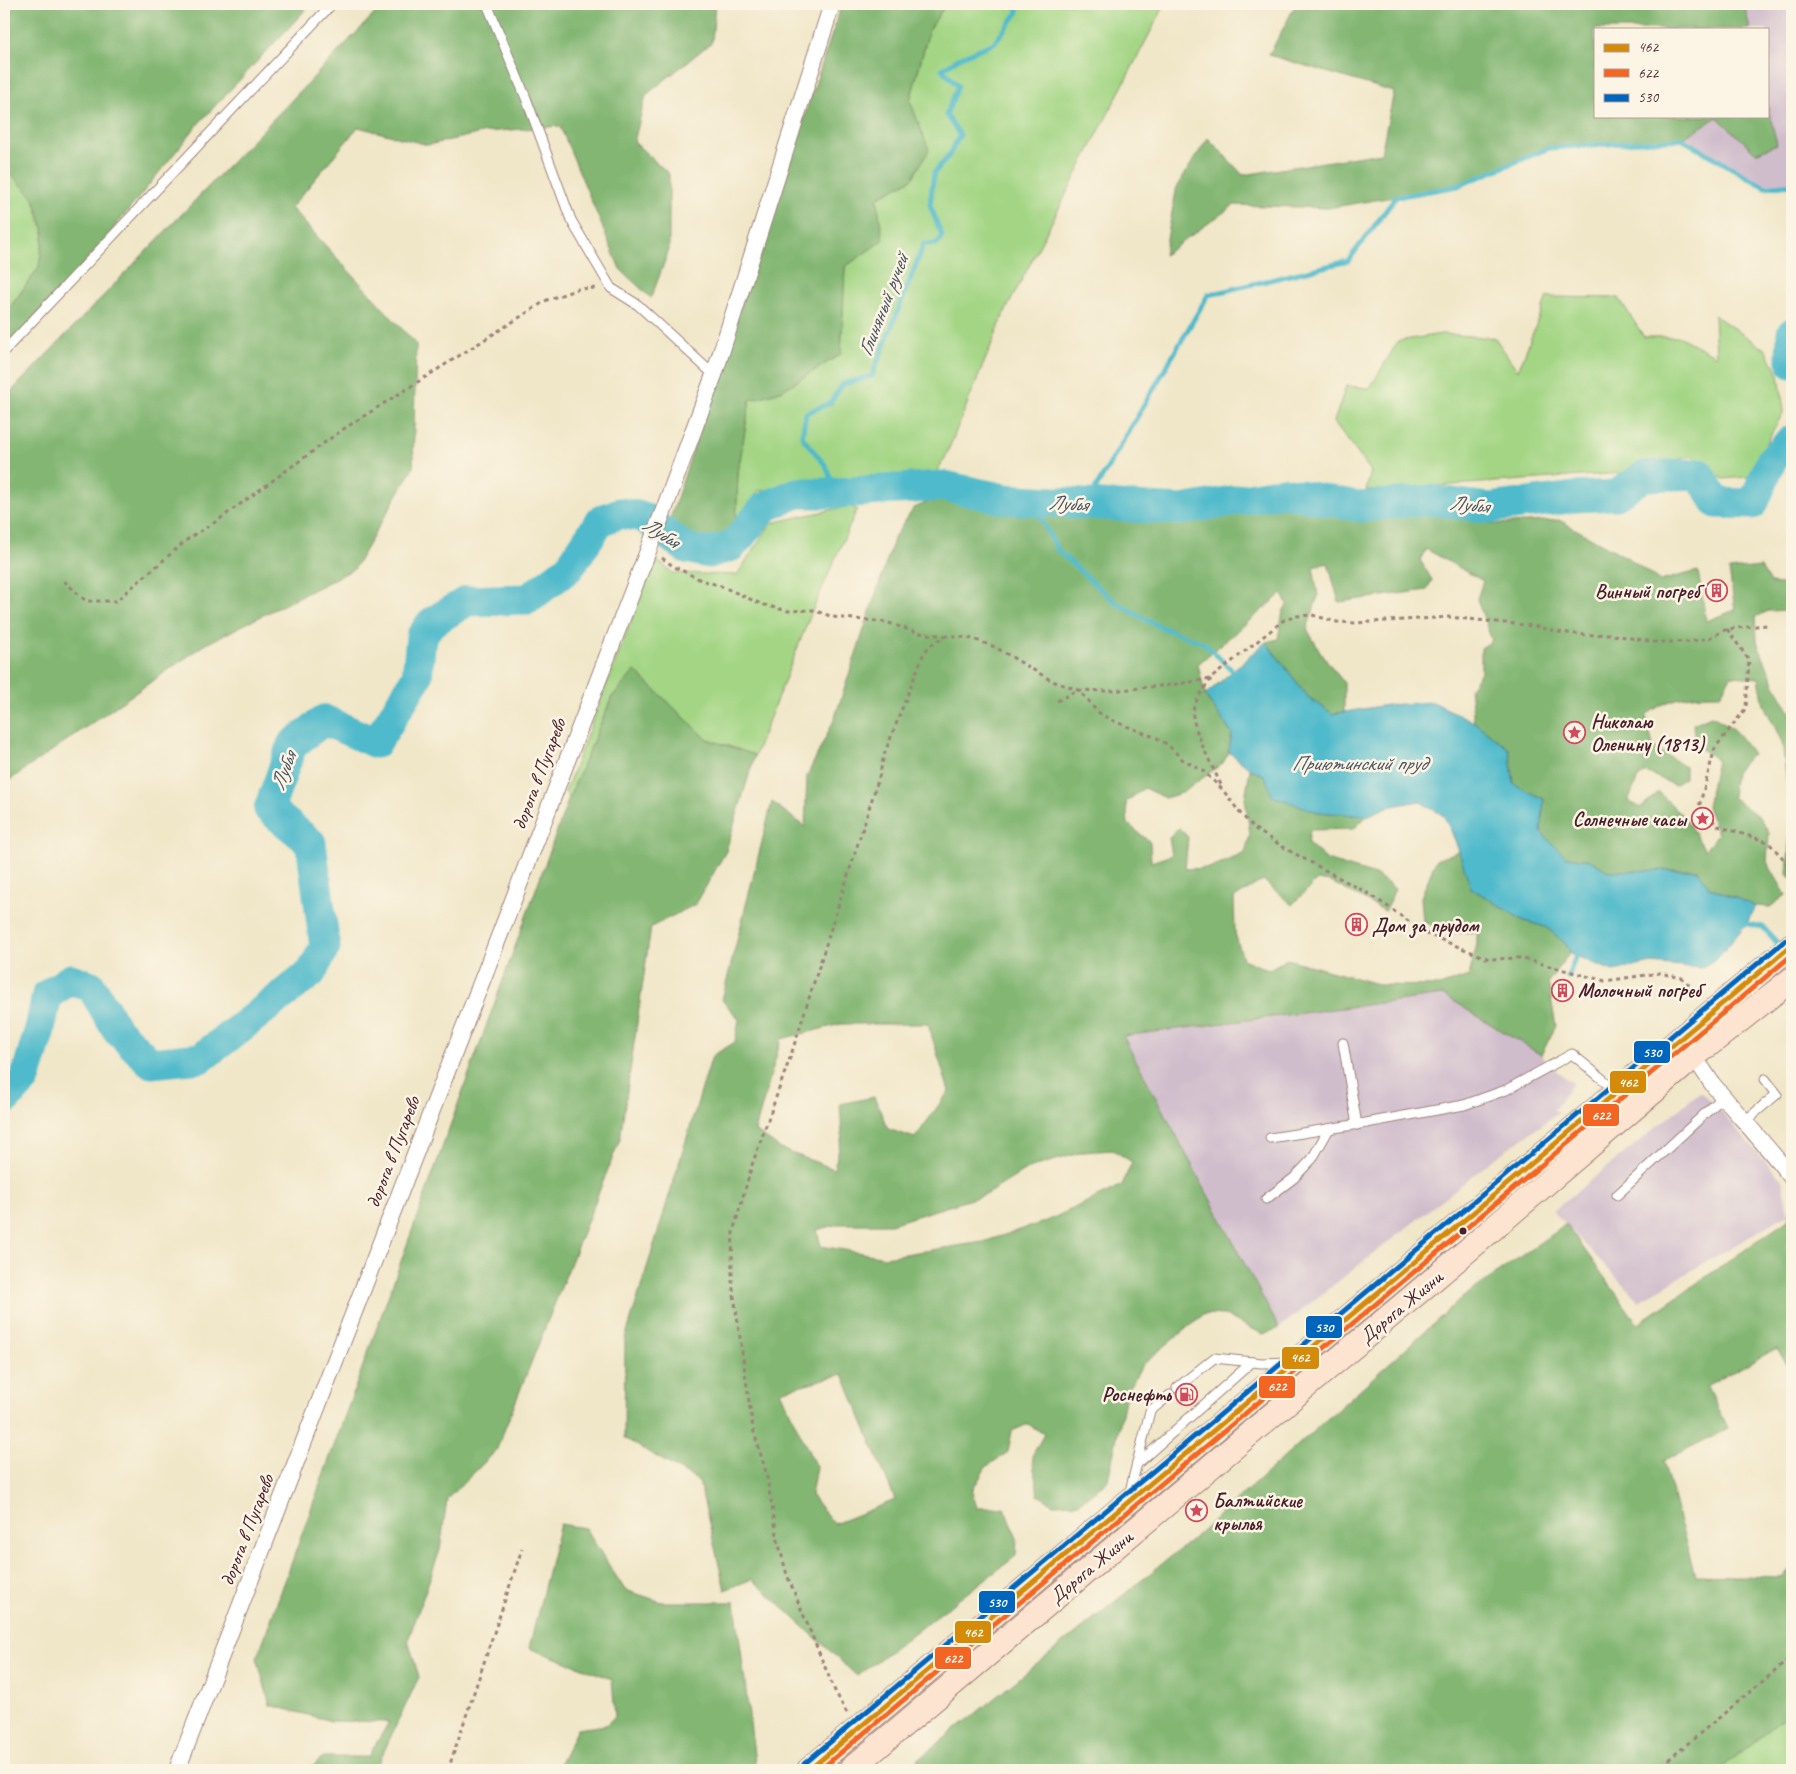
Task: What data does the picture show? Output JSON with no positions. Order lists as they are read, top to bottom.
{
  "streets": {
    "main road": ["Дорога Жизни"],
    "street": ["дорога в Пугарево"]
  },
  "water": ["Глиняный ручей", "Лубья", "Приютинский пруд"],
  "places": {
    "building": ["Винный погреб", "Дом за прудом", "Молочный погреб"],
    "place": ["Николаю Оленину (1813)", "Солнечные часы", "Балтийские крылья"],
    "fuel station": ["Роснефть"]
  },
  "lines": ["transit line 530", "transit line 462", "transit line 622"],
  "legend": ["462", "622", "530"]
}
